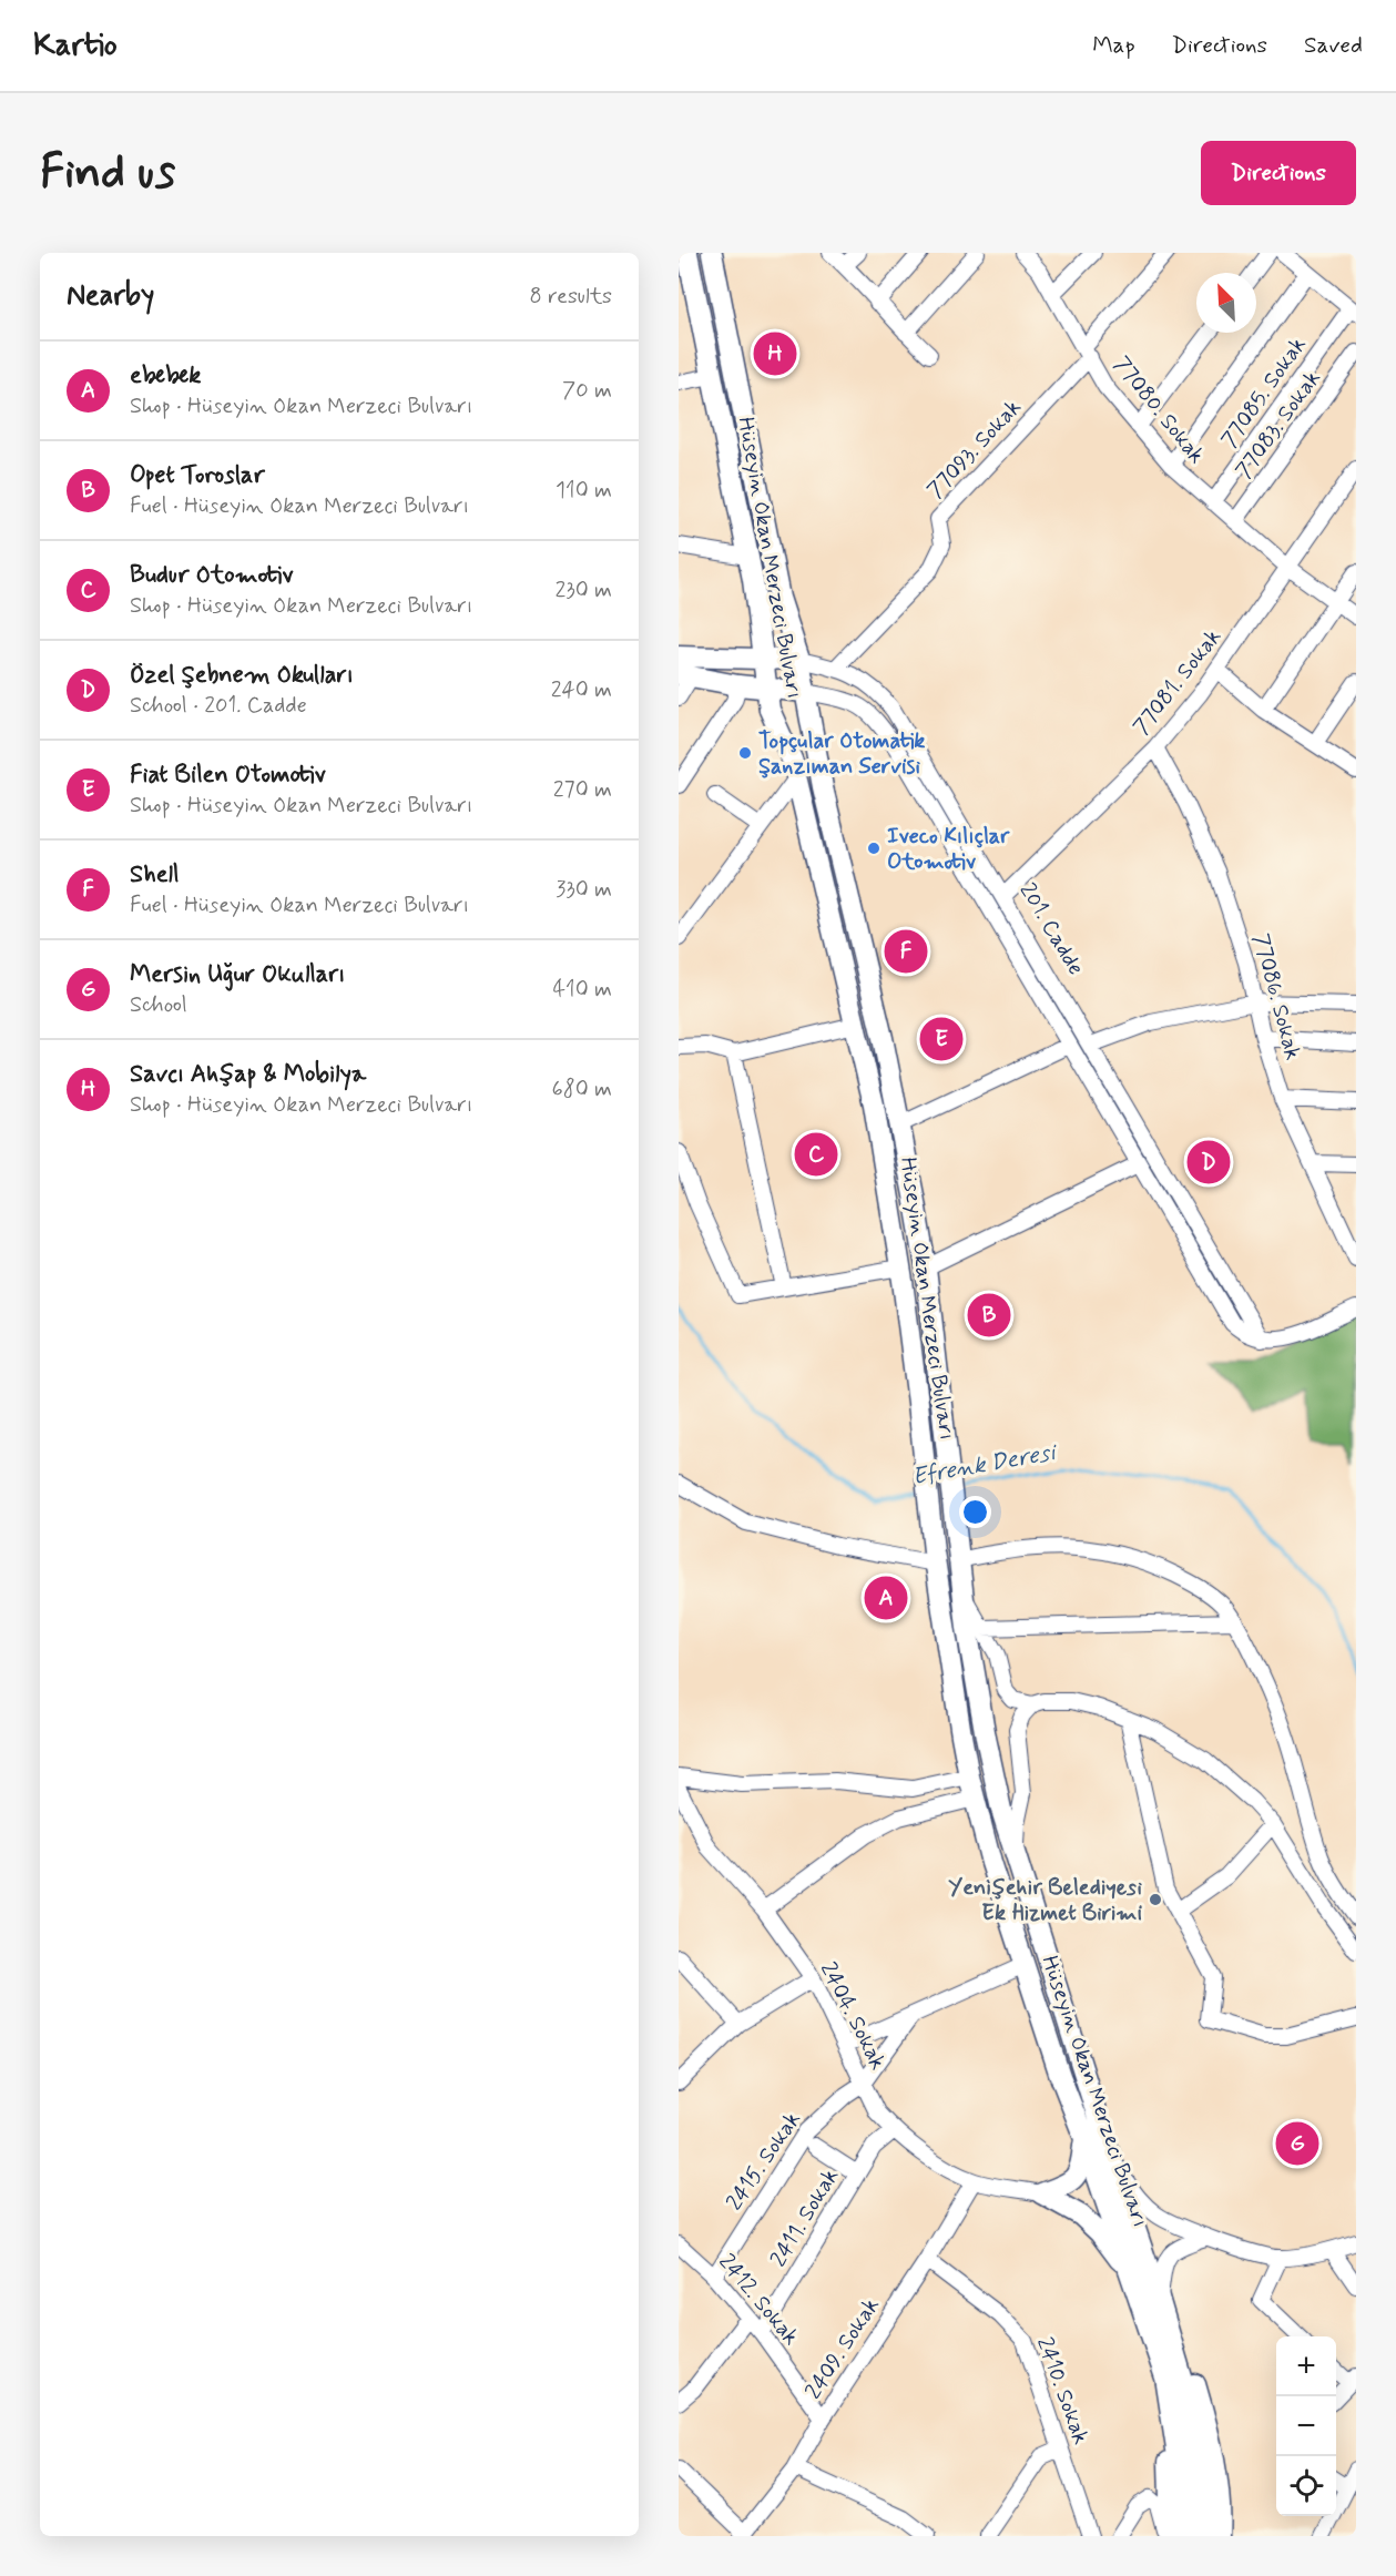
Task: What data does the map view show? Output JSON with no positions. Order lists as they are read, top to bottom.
{
  "streets": {
    "main road": ["Hüseyin Okan Merzeci Bulvarı", "201. Cadde"],
    "street": [
      "77085. Sokak",
      "77080. Sokak",
      "77083. Sokak",
      "77093. Sokak",
      "77081. Sokak",
      "77086. Sokak",
      "2404. Sokak",
      "2415. Sokak",
      "2411. Sokak",
      "2412. Sokak",
      "2409. Sokak",
      "2410. Sokak"
    ]
  },
  "crossings": [
    ["77085. Sokak", "77080. Sokak"],
    ["77080. Sokak", "77083. Sokak"],
    ["77080. Sokak", "77093. Sokak"],
    ["77080. Sokak", "77081. Sokak"],
    ["77093. Sokak", "201. Cadde"],
    ["Hüseyin Okan Merzeci Bulvarı", "201. Cadde"],
    ["77081. Sokak", "201. Cadde"],
    ["77081. Sokak", "77086. Sokak"],
    ["2404. Sokak", "2415. Sokak"],
    ["2404. Sokak", "2411. Sokak"],
    ["2404. Sokak", "2409. Sokak"],
    ["2415. Sokak", "2412. Sokak"],
    ["2411. Sokak", "2412. Sokak"],
    ["2412. Sokak", "2409. Sokak"],
    ["2409. Sokak", "2410. Sokak"]
  ],
  "water": ["Efrenk Deresi"],
  "places": ["Topçular Otomatik Şanzıman Servisi", "Iveco Kılıçlar Otomotiv", "Yenişehir Belediyesi Ek Hizmet Birimi"],
  "north": "top left",
  "page": {
    "header": "Kartio",
    "nav": ["Map", "Directions", "Saved"],
    "buttons": "Directions",
    "title": "Find us",
    "heading": ["Nearby", "8 results"],
    "pins": [
      "H",
      "F",
      "E",
      "C",
      "D",
      "B",
      "A",
      "G"
    ],
    "list": [
      {
        "mark": "A",
        "name": "ebebek",
        "note": "Shop · Hüseyin Okan Merzeci Bulvarı",
        "value": "70 m"
      },
      {
        "mark": "B",
        "name": "Opet Toroslar",
        "note": "Fuel · Hüseyin Okan Merzeci Bulvarı",
        "value": "110 m"
      },
      {
        "mark": "C",
        "name": "Budur Otomotiv",
        "note": "Shop · Hüseyin Okan Merzeci Bulvarı",
        "value": "230 m"
      },
      {
        "mark": "D",
        "name": "Özel Şebnem Okulları",
        "note": "School · 201. Cadde",
        "value": "240 m"
      },
      {
        "mark": "E",
        "name": "Fiat Bilen Otomotiv",
        "note": "Shop · Hüseyin Okan Merzeci Bulvarı",
        "value": "270 m"
      },
      {
        "mark": "F",
        "name": "Shell",
        "note": "Fuel · Hüseyin Okan Merzeci Bulvarı",
        "value": "330 m"
      },
      {
        "mark": "G",
        "name": "Mersin Uğur Okulları",
        "note": "School",
        "value": "410 m"
      },
      {
        "mark": "H",
        "name": "Savcı Ahşap & Mobilya",
        "note": "Shop · Hüseyin Okan Merzeci Bulvarı",
        "value": "680 m"
      }
    ],
    "map_buttons": ["+", "−"]
  }
}
